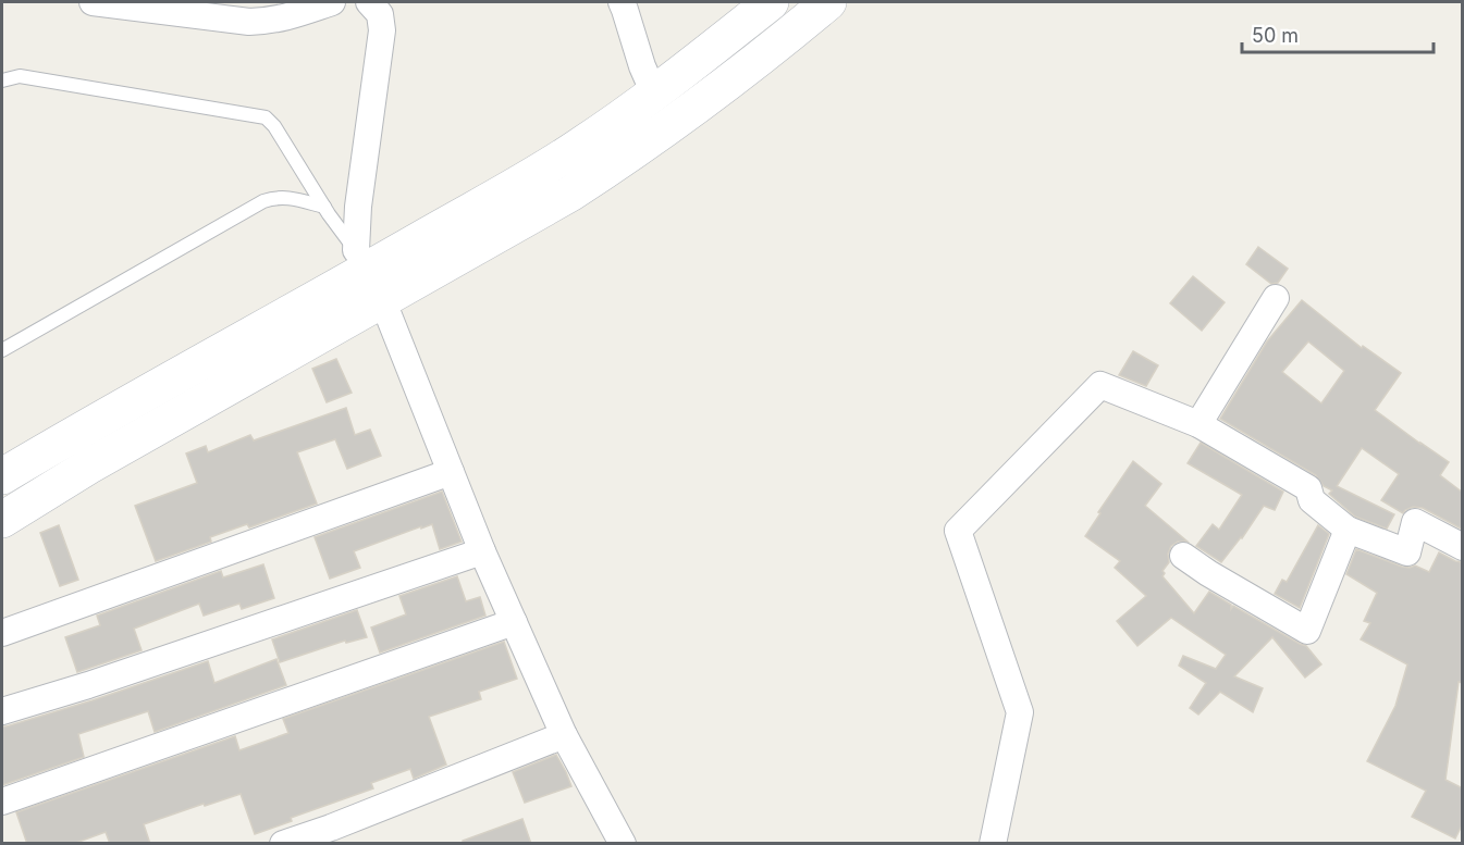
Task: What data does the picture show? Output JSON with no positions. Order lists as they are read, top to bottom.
{
  "scale_bar": "50 m"
}
